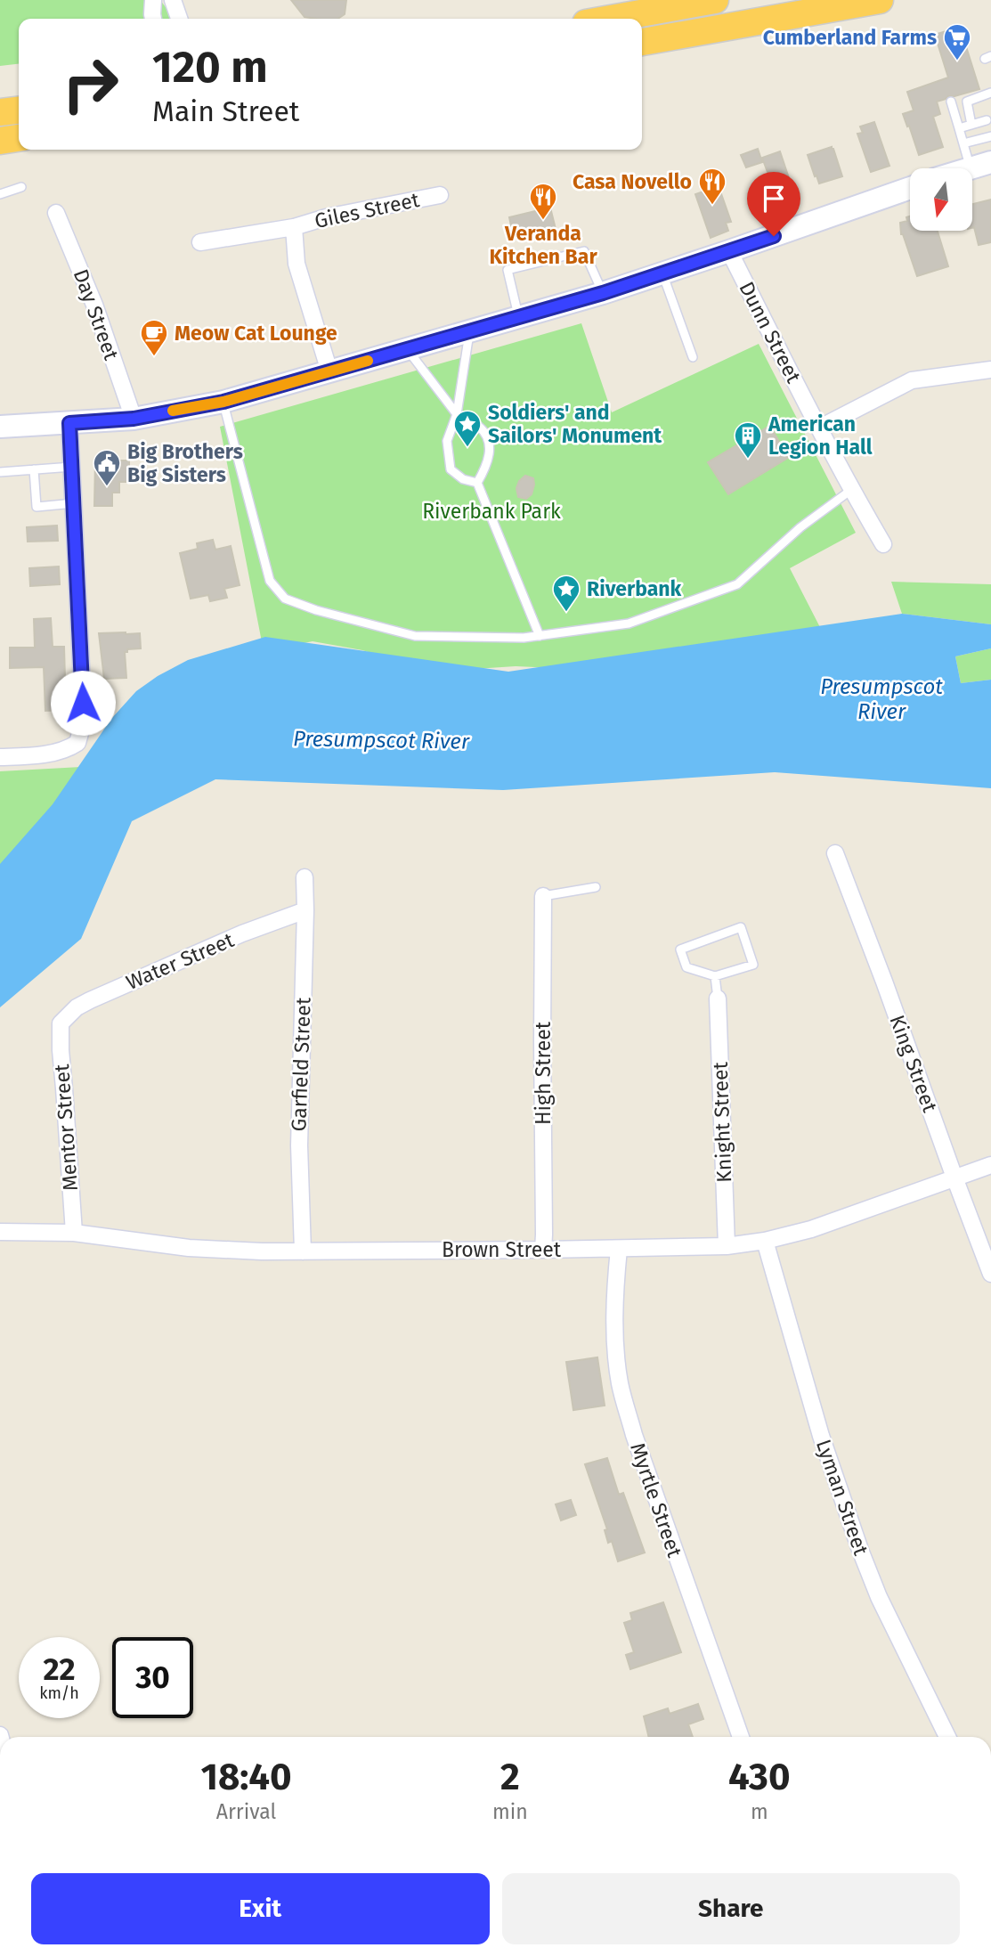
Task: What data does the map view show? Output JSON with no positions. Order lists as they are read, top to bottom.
{
  "streets": {
    "street": [
      "Giles Street",
      "Day Street",
      "Dunn Street",
      "Water Street",
      "King Street",
      "Garfield Street",
      "High Street",
      "Knight Street",
      "Mentor Street",
      "Brown Street",
      "Lyman Street",
      "Myrtle Street"
    ]
  },
  "crossings": [
    ["Water Street", "Garfield Street"],
    ["Water Street", "Mentor Street"],
    ["King Street", "Brown Street"],
    ["Garfield Street", "Brown Street"],
    ["High Street", "Brown Street"],
    ["Knight Street", "Brown Street"],
    ["Mentor Street", "Brown Street"],
    ["Brown Street", "Lyman Street"],
    ["Brown Street", "Myrtle Street"]
  ],
  "water": ["Presumpscot River"],
  "parks": ["Riverbank Park"],
  "places": {
    "supermarket": ["Cumberland Farms"],
    "restaurant": ["Casa Novello", "Veranda Kitchen Bar"],
    "cafe": ["Meow Cat Lounge"],
    "place": ["Soldiers' and Sailors' Monument", "Riverbank"],
    "building": ["American Legion Hall"],
    "public building": ["Big Brothers Big Sisters"]
  },
  "north": "bottom",
  "page": {
    "turn": ["120 m", "Main Street"],
    "speed": "22 km/h",
    "limit": "30",
    "eta": [
      "18:40",
      "Arrival",
      "2",
      "min",
      "430",
      "m"
    ],
    "buttons": ["Exit", "Share"]
  }
}
